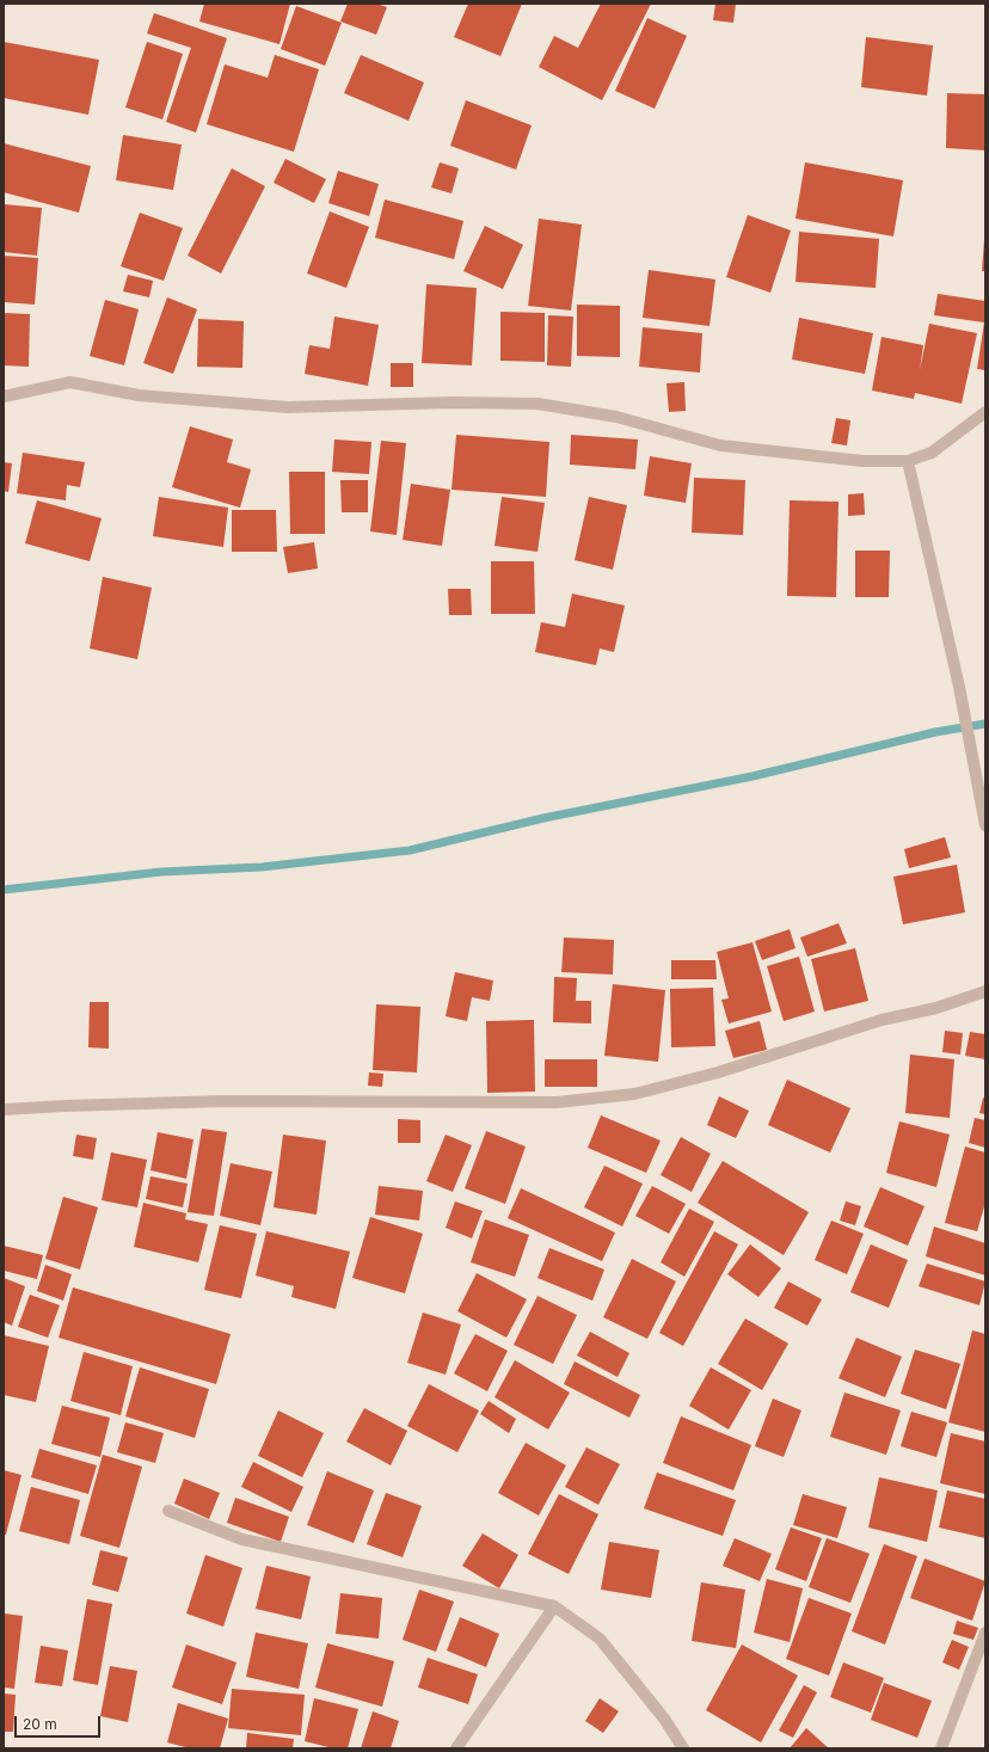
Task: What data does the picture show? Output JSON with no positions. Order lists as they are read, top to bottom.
{
  "scale_bar": "20 m"
}
